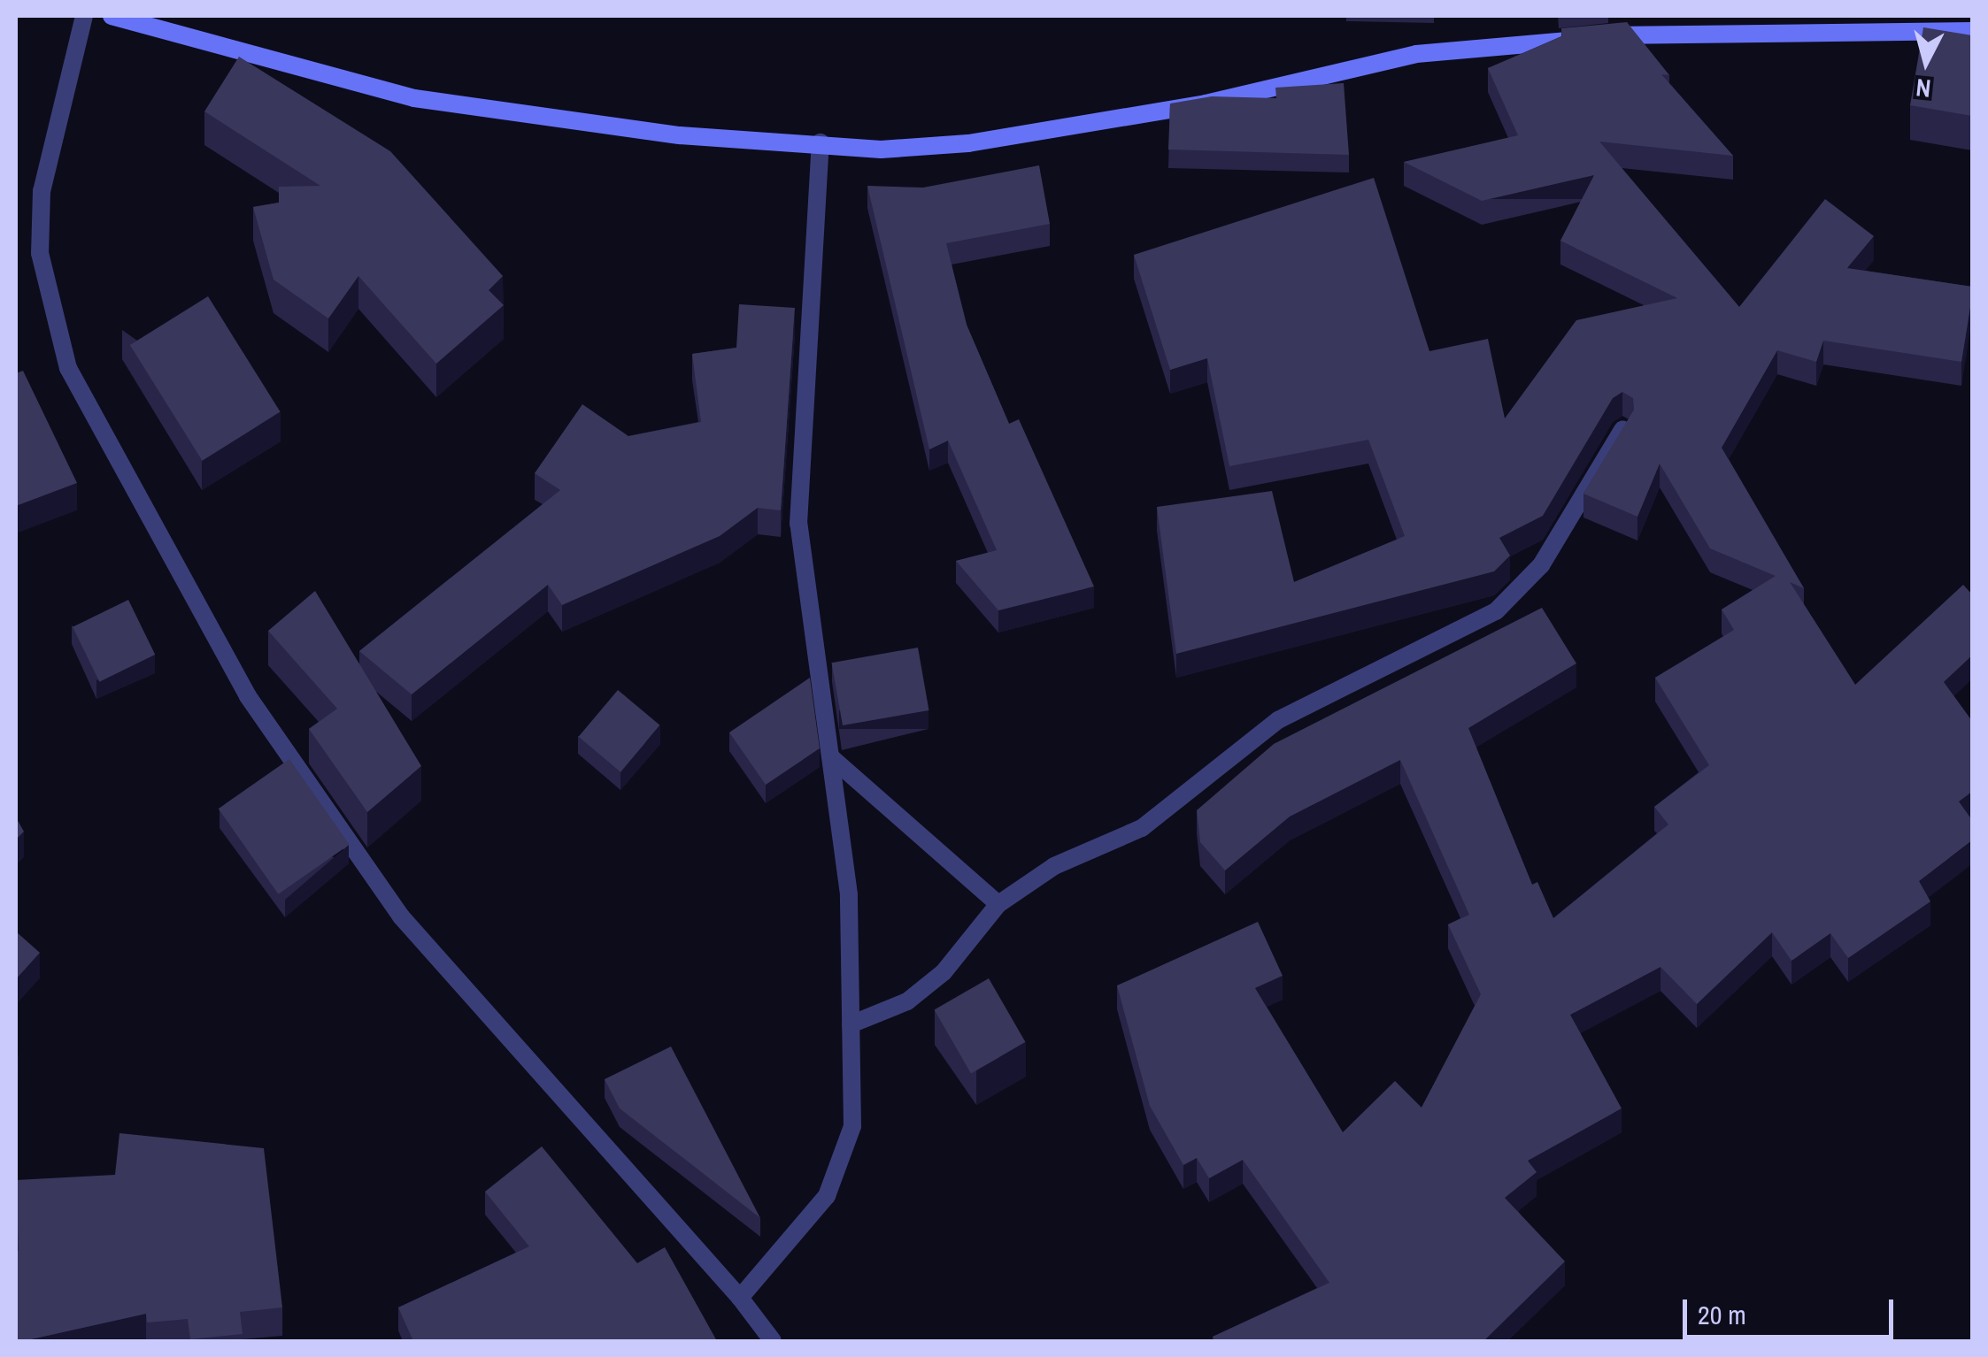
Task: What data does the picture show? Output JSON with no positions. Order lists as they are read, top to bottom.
{
  "scale_bar": "20 m",
  "north": "bottom"
}
